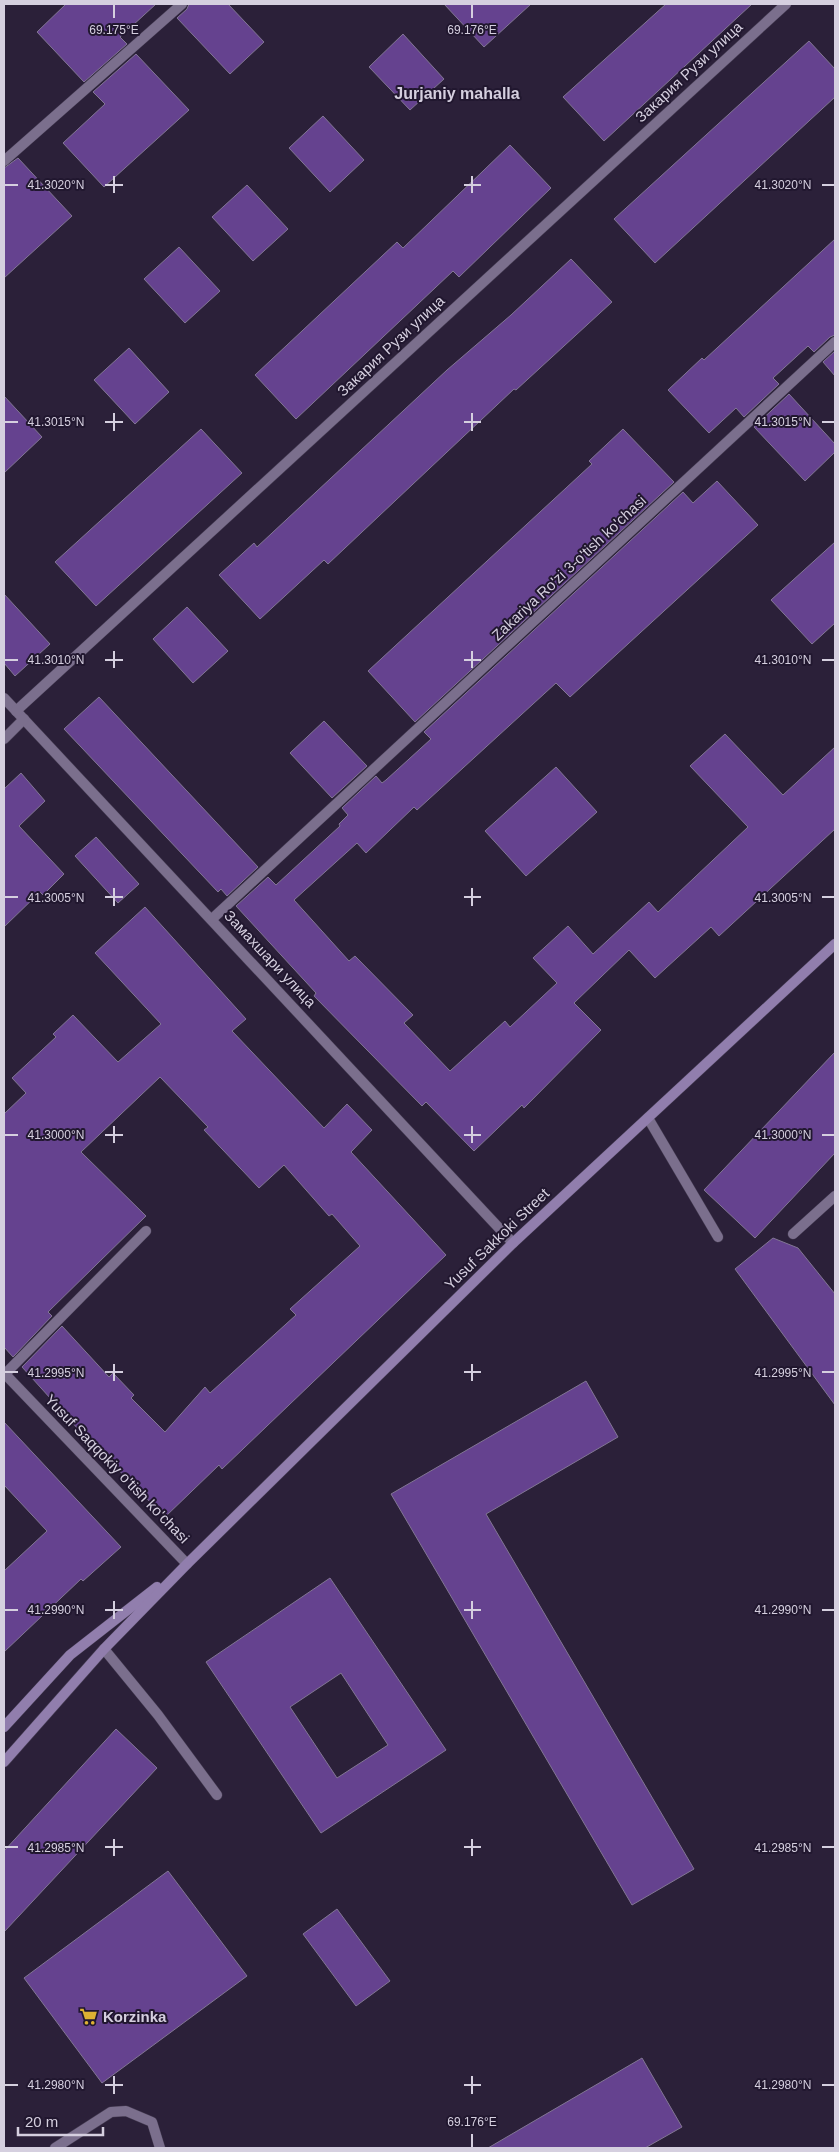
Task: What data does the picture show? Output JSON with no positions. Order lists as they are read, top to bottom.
{
  "streets": {
    "main road": ["Yusuf Sakkoki Street"],
    "street": [
      "Закария Рузи улица",
      "Zakariya Ro'zi 3-o'tish ko'chasi",
      "Замахшари улица",
      "Yusuf Saqqokiy o'tish ko'chasi"
    ]
  },
  "crossings": [
    ["Закария Рузи улица", "Замахшари улица"],
    ["Zakariya Ro'zi 3-o'tish ko'chasi", "Замахшари улица"],
    ["Замахшари улица", "Yusuf Sakkoki Street"],
    ["Yusuf Sakkoki Street", "Yusuf Saqqokiy o'tish ko'chasi"]
  ],
  "districts": ["Jurjaniy mahalla"],
  "places": {
    "supermarket": ["Korzinka"]
  },
  "scale_bar": "20 m",
  "coordinates": [
    "69.175°E",
    "69.176°E",
    "41.3020°N",
    "41.3015°N",
    "41.3010°N",
    "41.3005°N",
    "41.3000°N",
    "41.2995°N",
    "41.2990°N",
    "41.2985°N",
    "41.2980°N"
  ]
}
